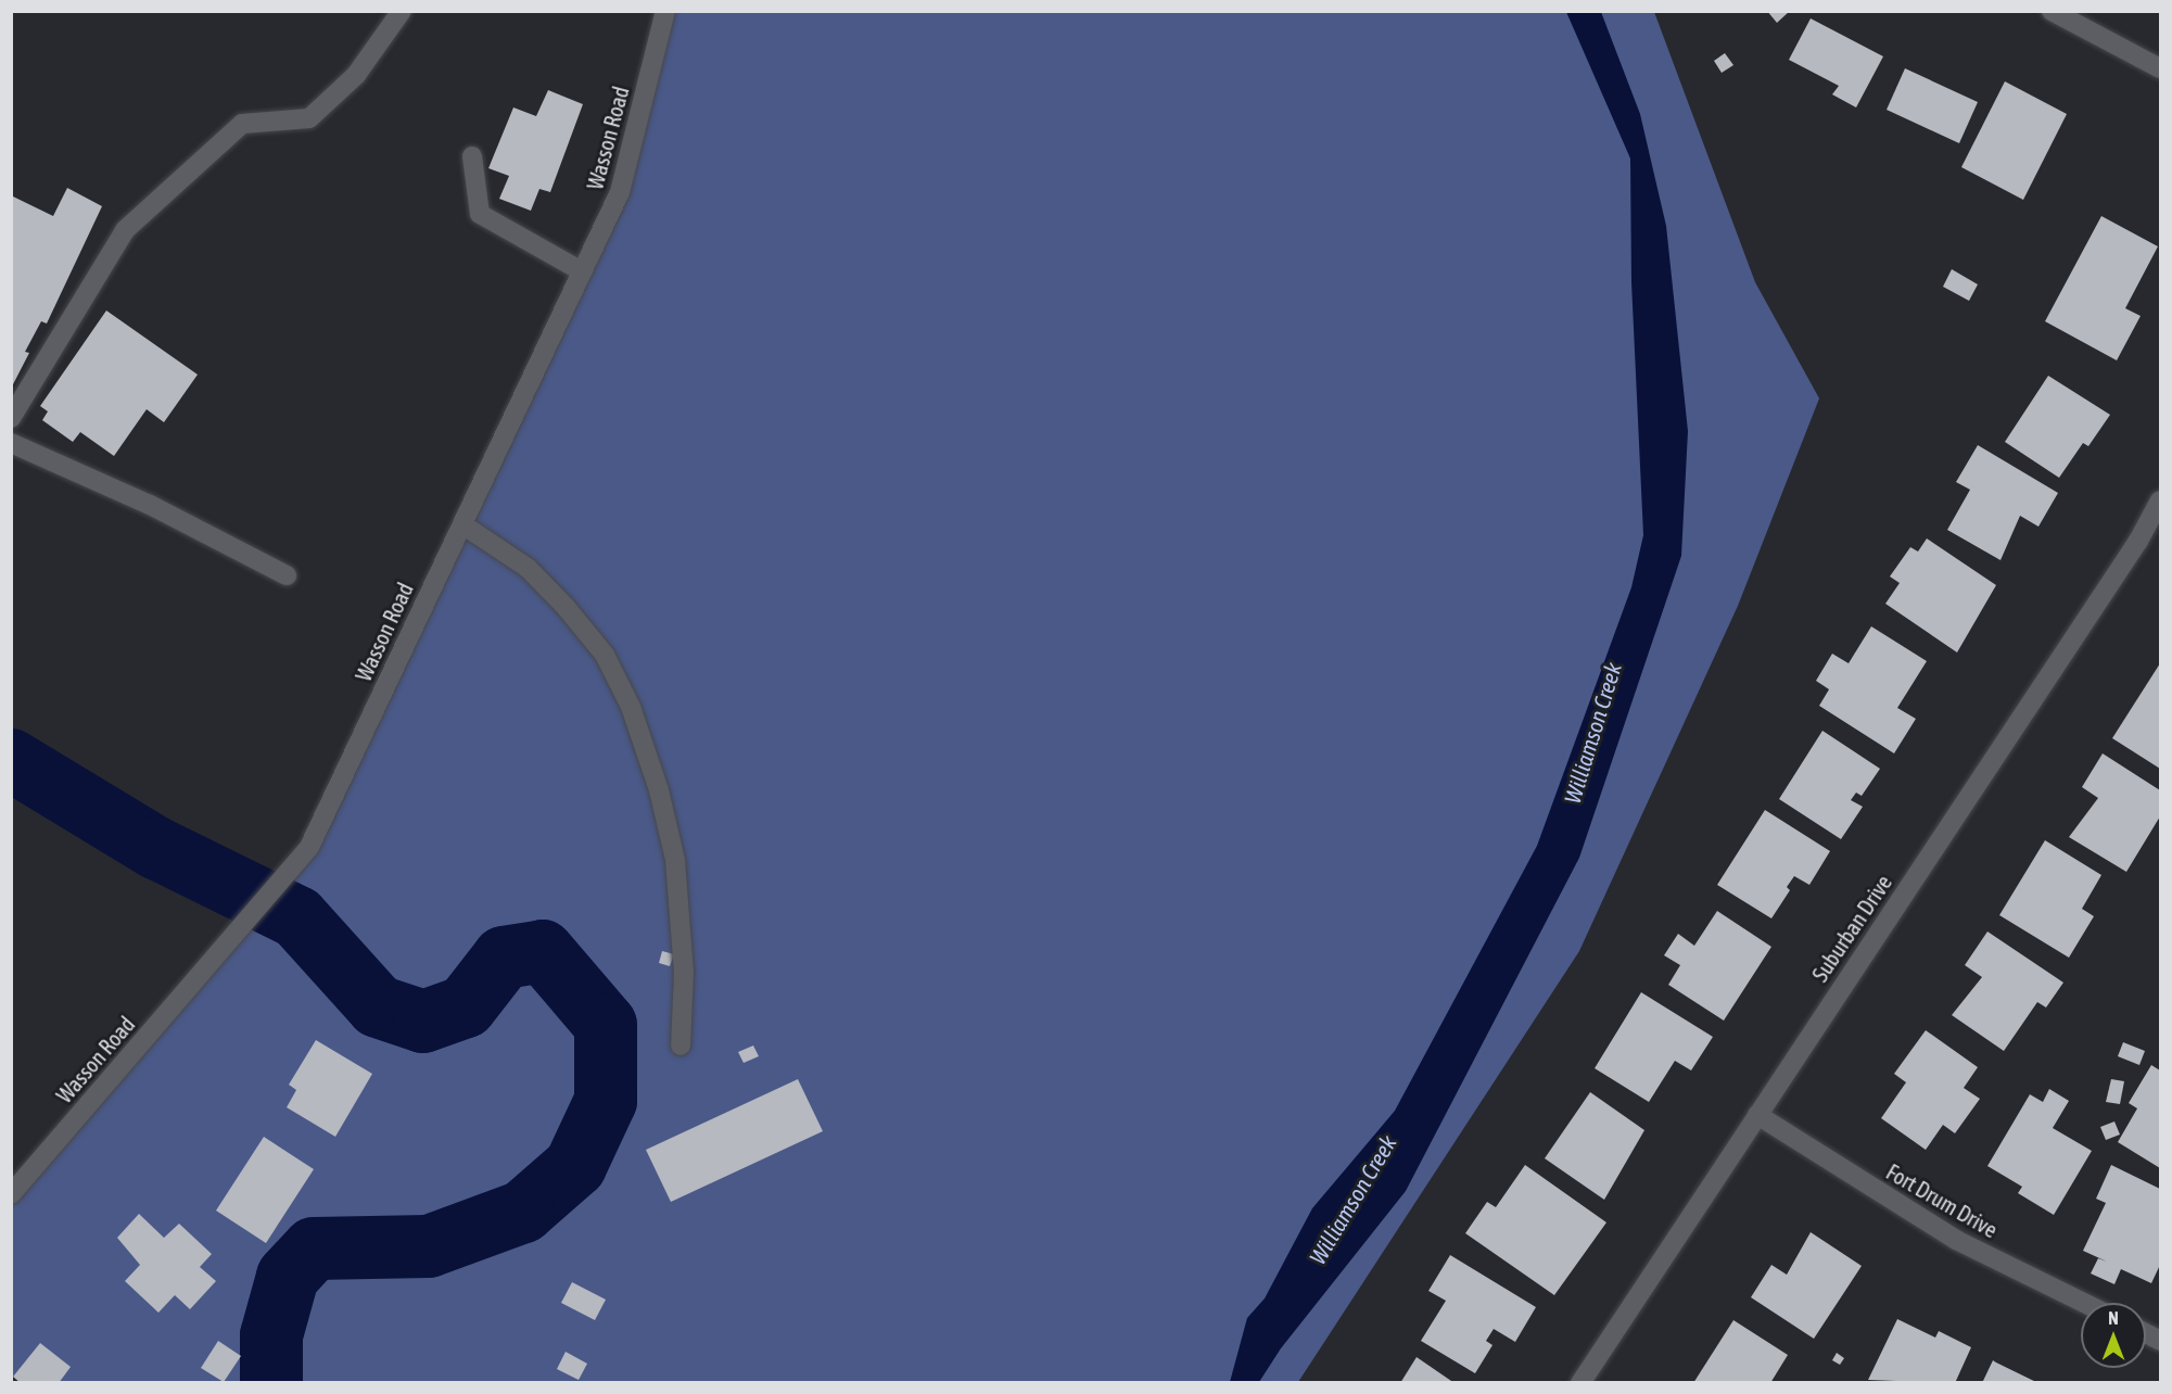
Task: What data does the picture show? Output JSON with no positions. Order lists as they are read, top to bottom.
{
  "streets": {
    "street": ["Wasson Road", "Suburban Drive", "Fort Drum Drive"]
  },
  "crossings": [
    ["Suburban Drive", "Fort Drum Drive"]
  ],
  "water": ["Williamson Creek"],
  "north": "top"
}
